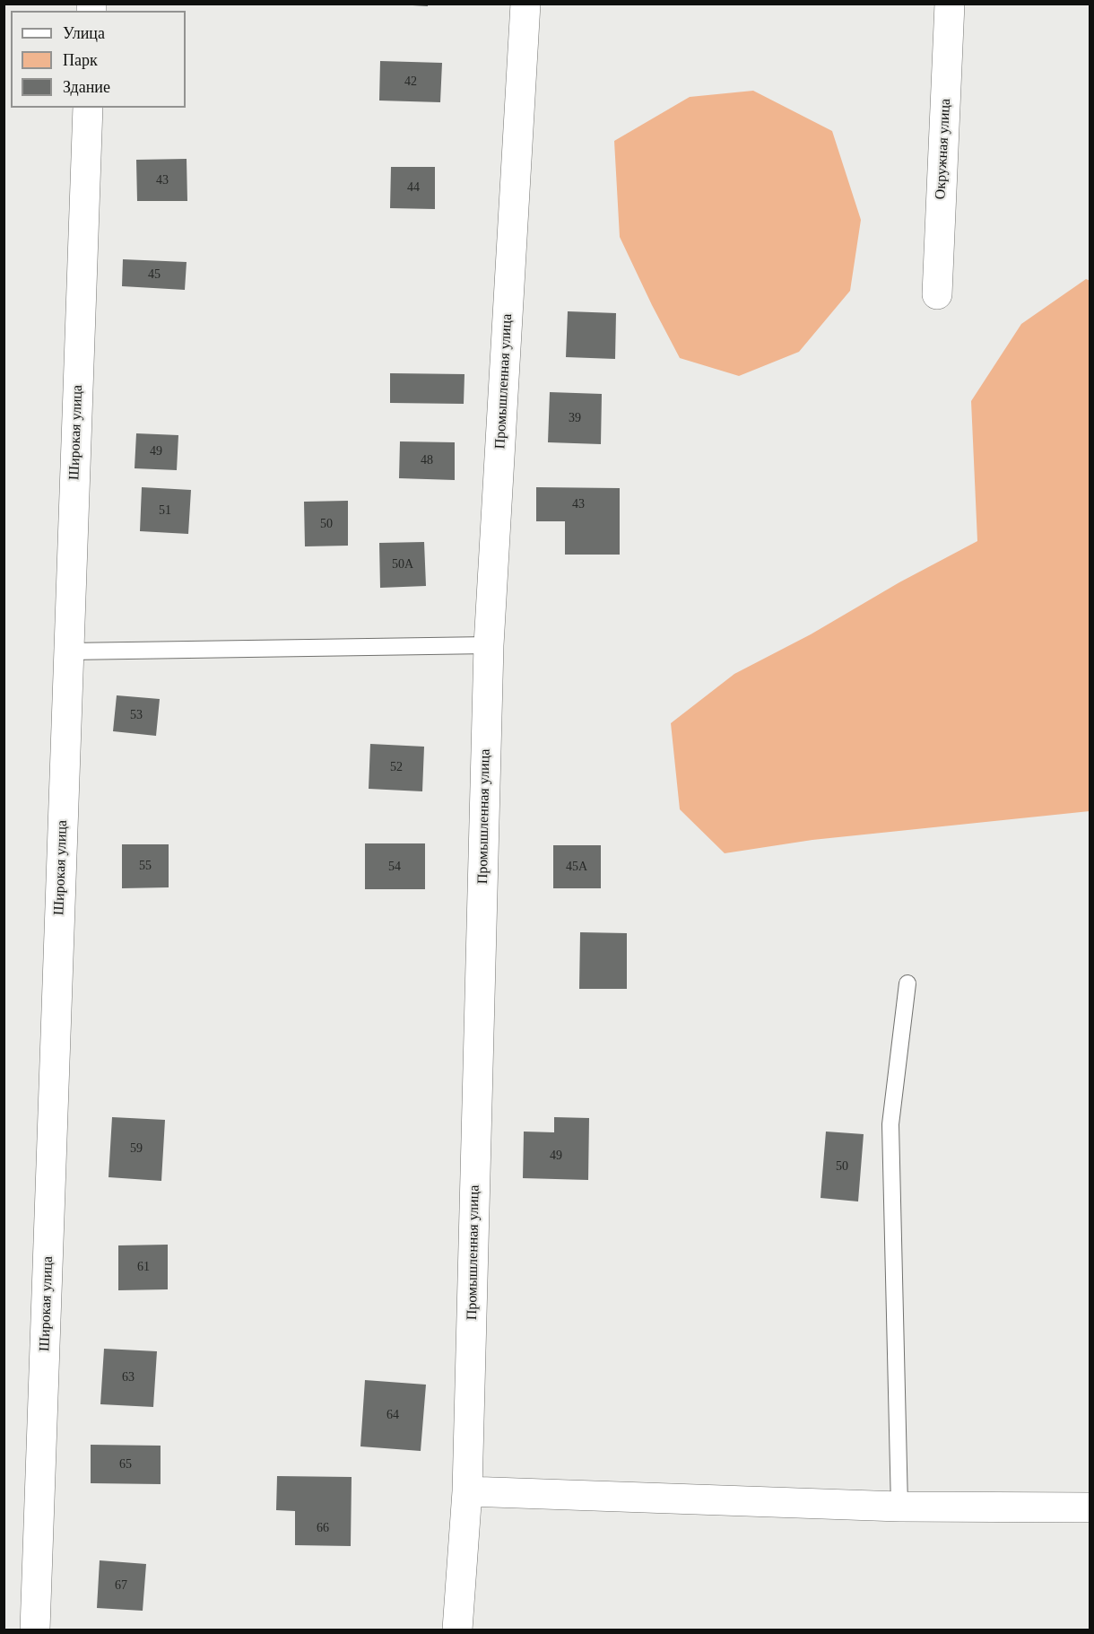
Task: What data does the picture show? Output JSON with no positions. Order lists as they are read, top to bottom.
{
  "streets": {
    "street": ["Окружная улица", "Промышленная улица", "Широкая улица"]
  },
  "house_numbers": [
    "42",
    "43",
    "44",
    "45",
    "39",
    "49",
    "48",
    "43",
    "51",
    "50",
    "50А",
    "53",
    "52",
    "55",
    "54",
    "45А",
    "59",
    "49",
    "50",
    "61",
    "63",
    "64",
    "65",
    "66",
    "67"
  ],
  "legend": ["Улица", "Парк", "Здание"]
}
